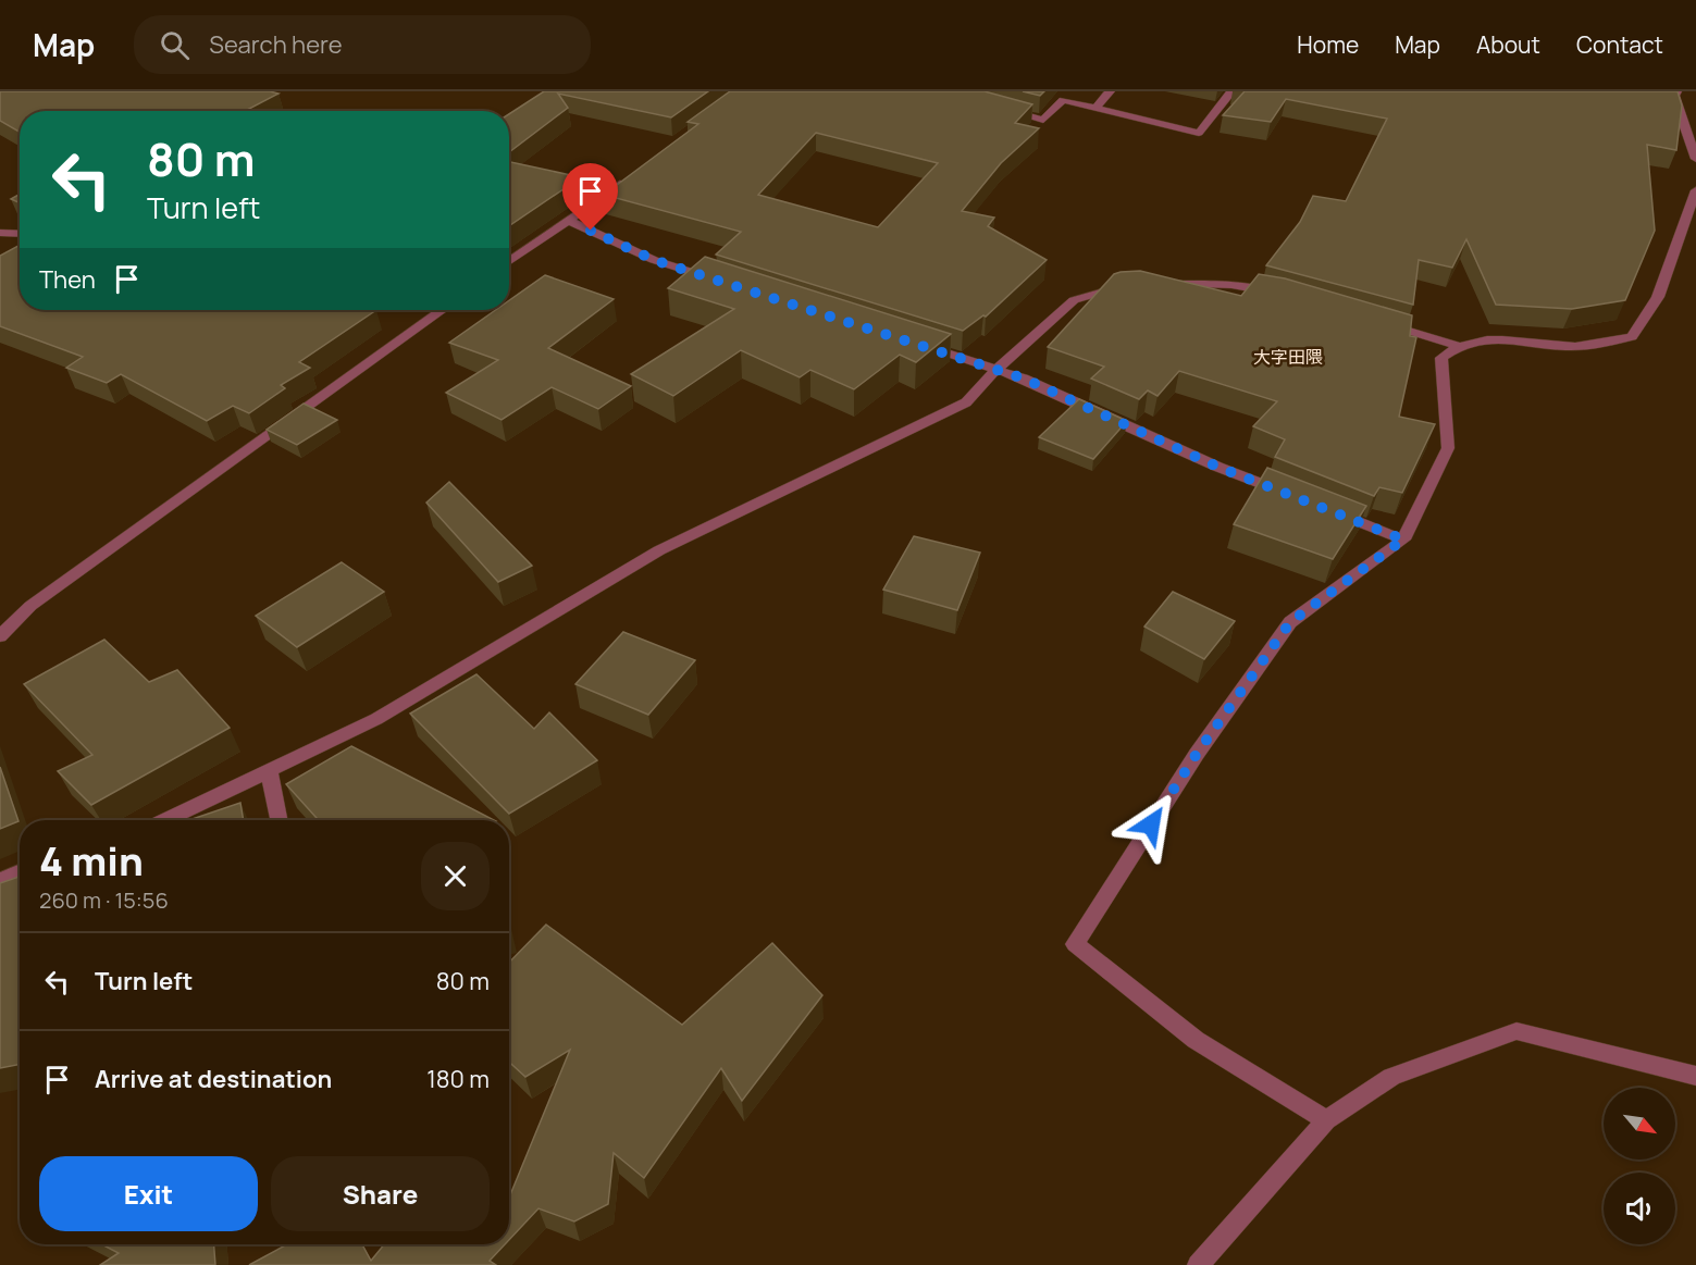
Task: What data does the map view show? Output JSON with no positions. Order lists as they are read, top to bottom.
{
  "districts": ["大字田隈"],
  "north": "bottom right",
  "page": {
    "header": "Map",
    "search": "Search here",
    "nav": [
      "Home",
      "Map",
      "About",
      "Contact"
    ],
    "turn": ["80 m", "Turn left"],
    "then": "Then",
    "heading": ["4 min", "260 m · 15:56"],
    "list": [
      {
        "name": "Turn left",
        "value": "80 m"
      },
      {
        "name": "Arrive at destination",
        "value": "180 m"
      }
    ],
    "buttons": ["Exit", "Share"]
  }
}
